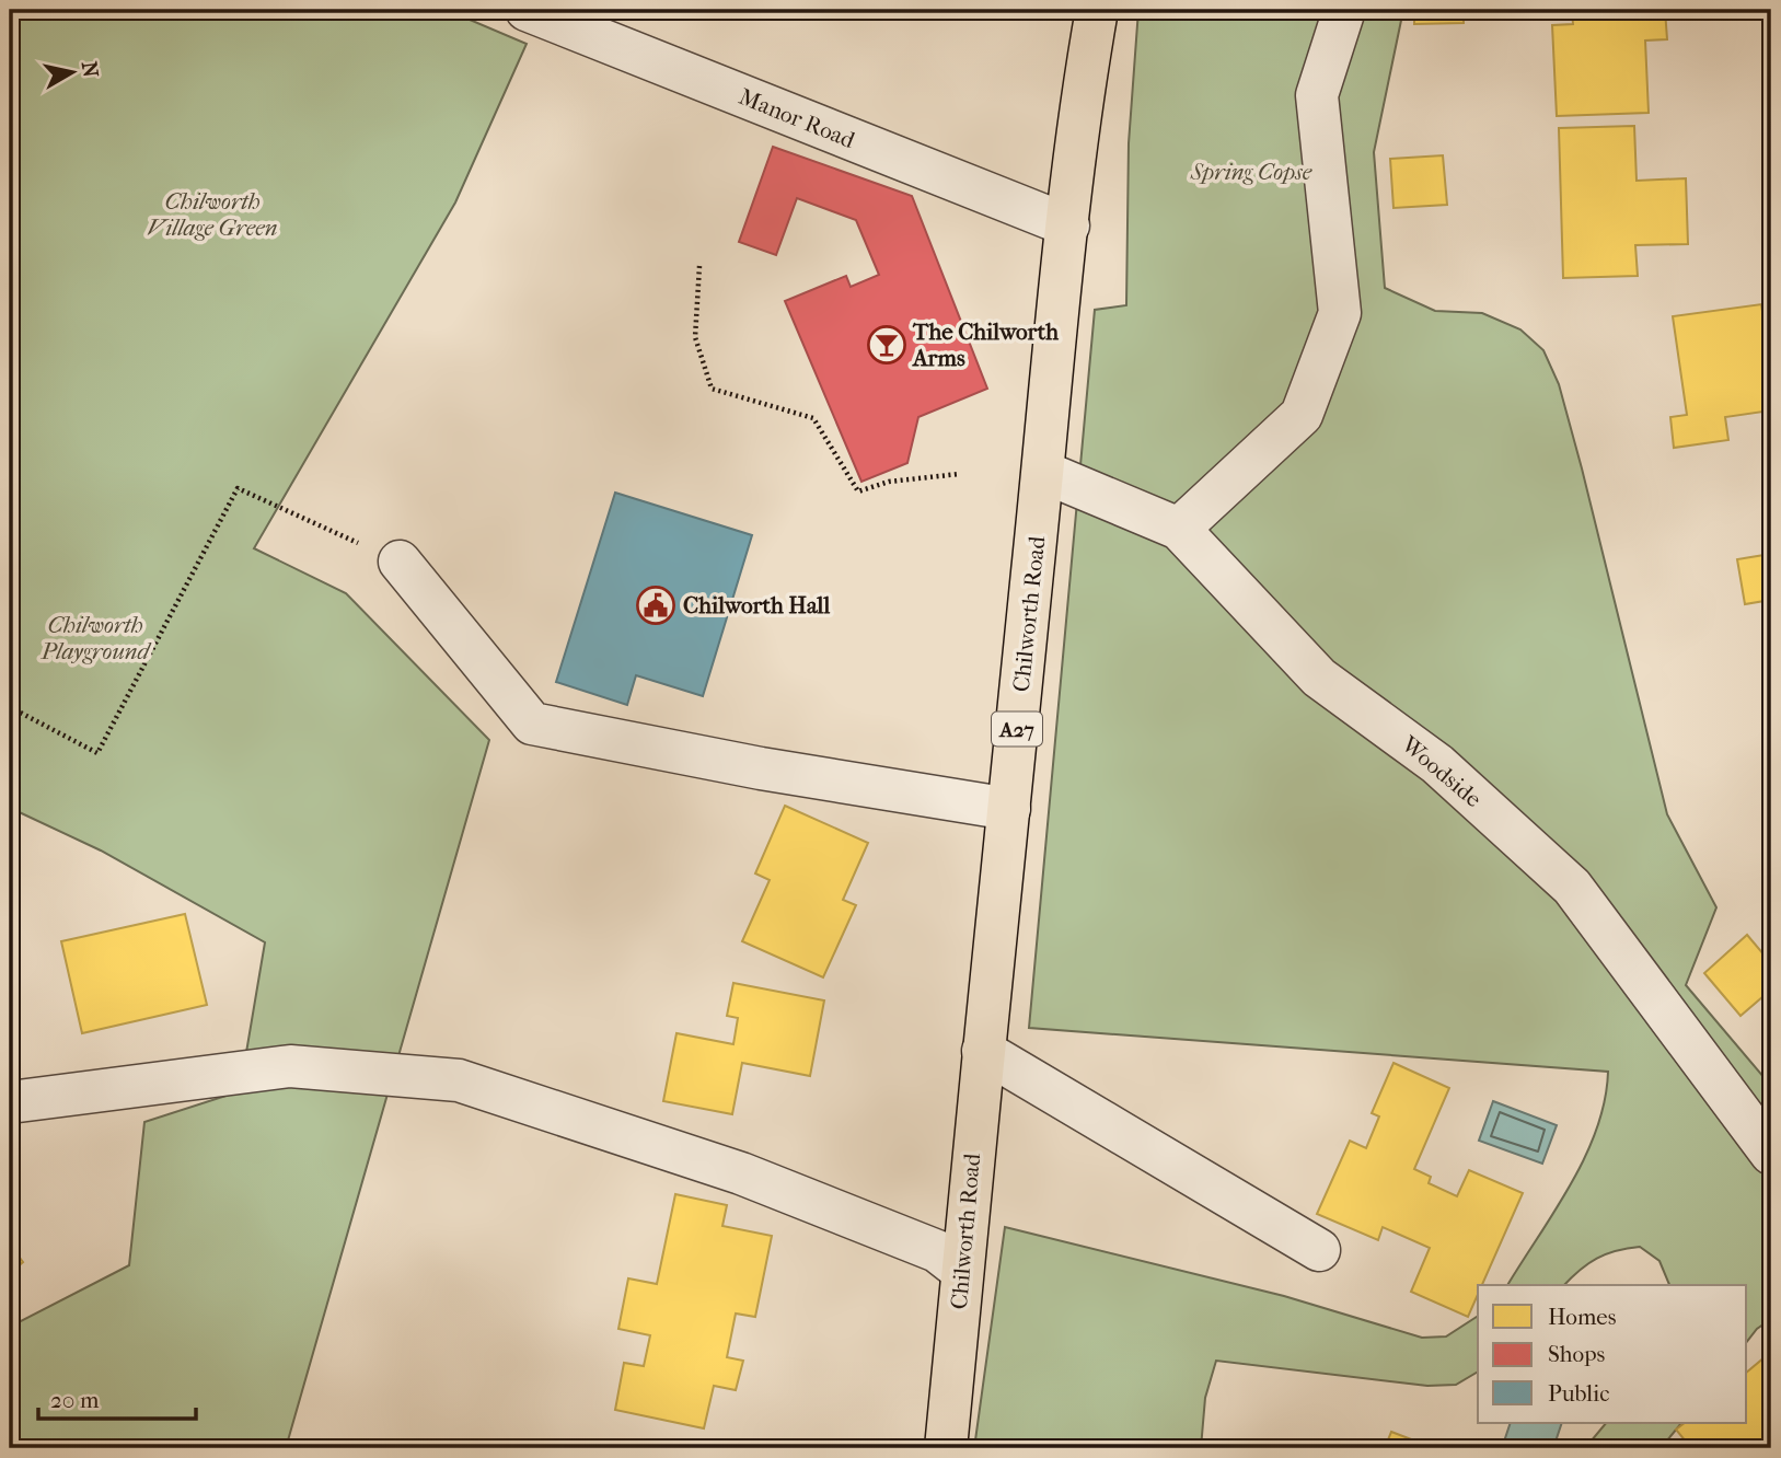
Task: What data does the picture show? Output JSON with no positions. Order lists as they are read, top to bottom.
{
  "streets": {
    "main road": ["Chilworth Road", "A27"],
    "street": ["Manor Road", "Woodside"]
  },
  "crossings": [
    ["Manor Road", "Chilworth Road"],
    ["Chilworth Road", "Woodside"]
  ],
  "parks": ["Spring Copse", "Chilworth Village Green", "Chilworth Playground"],
  "places": {
    "bar": ["The Chilworth Arms"],
    "public building": ["Chilworth Hall"]
  },
  "legend": ["Homes", "Shops", "Public"],
  "scale_bar": "20 m",
  "north": "right"
}
